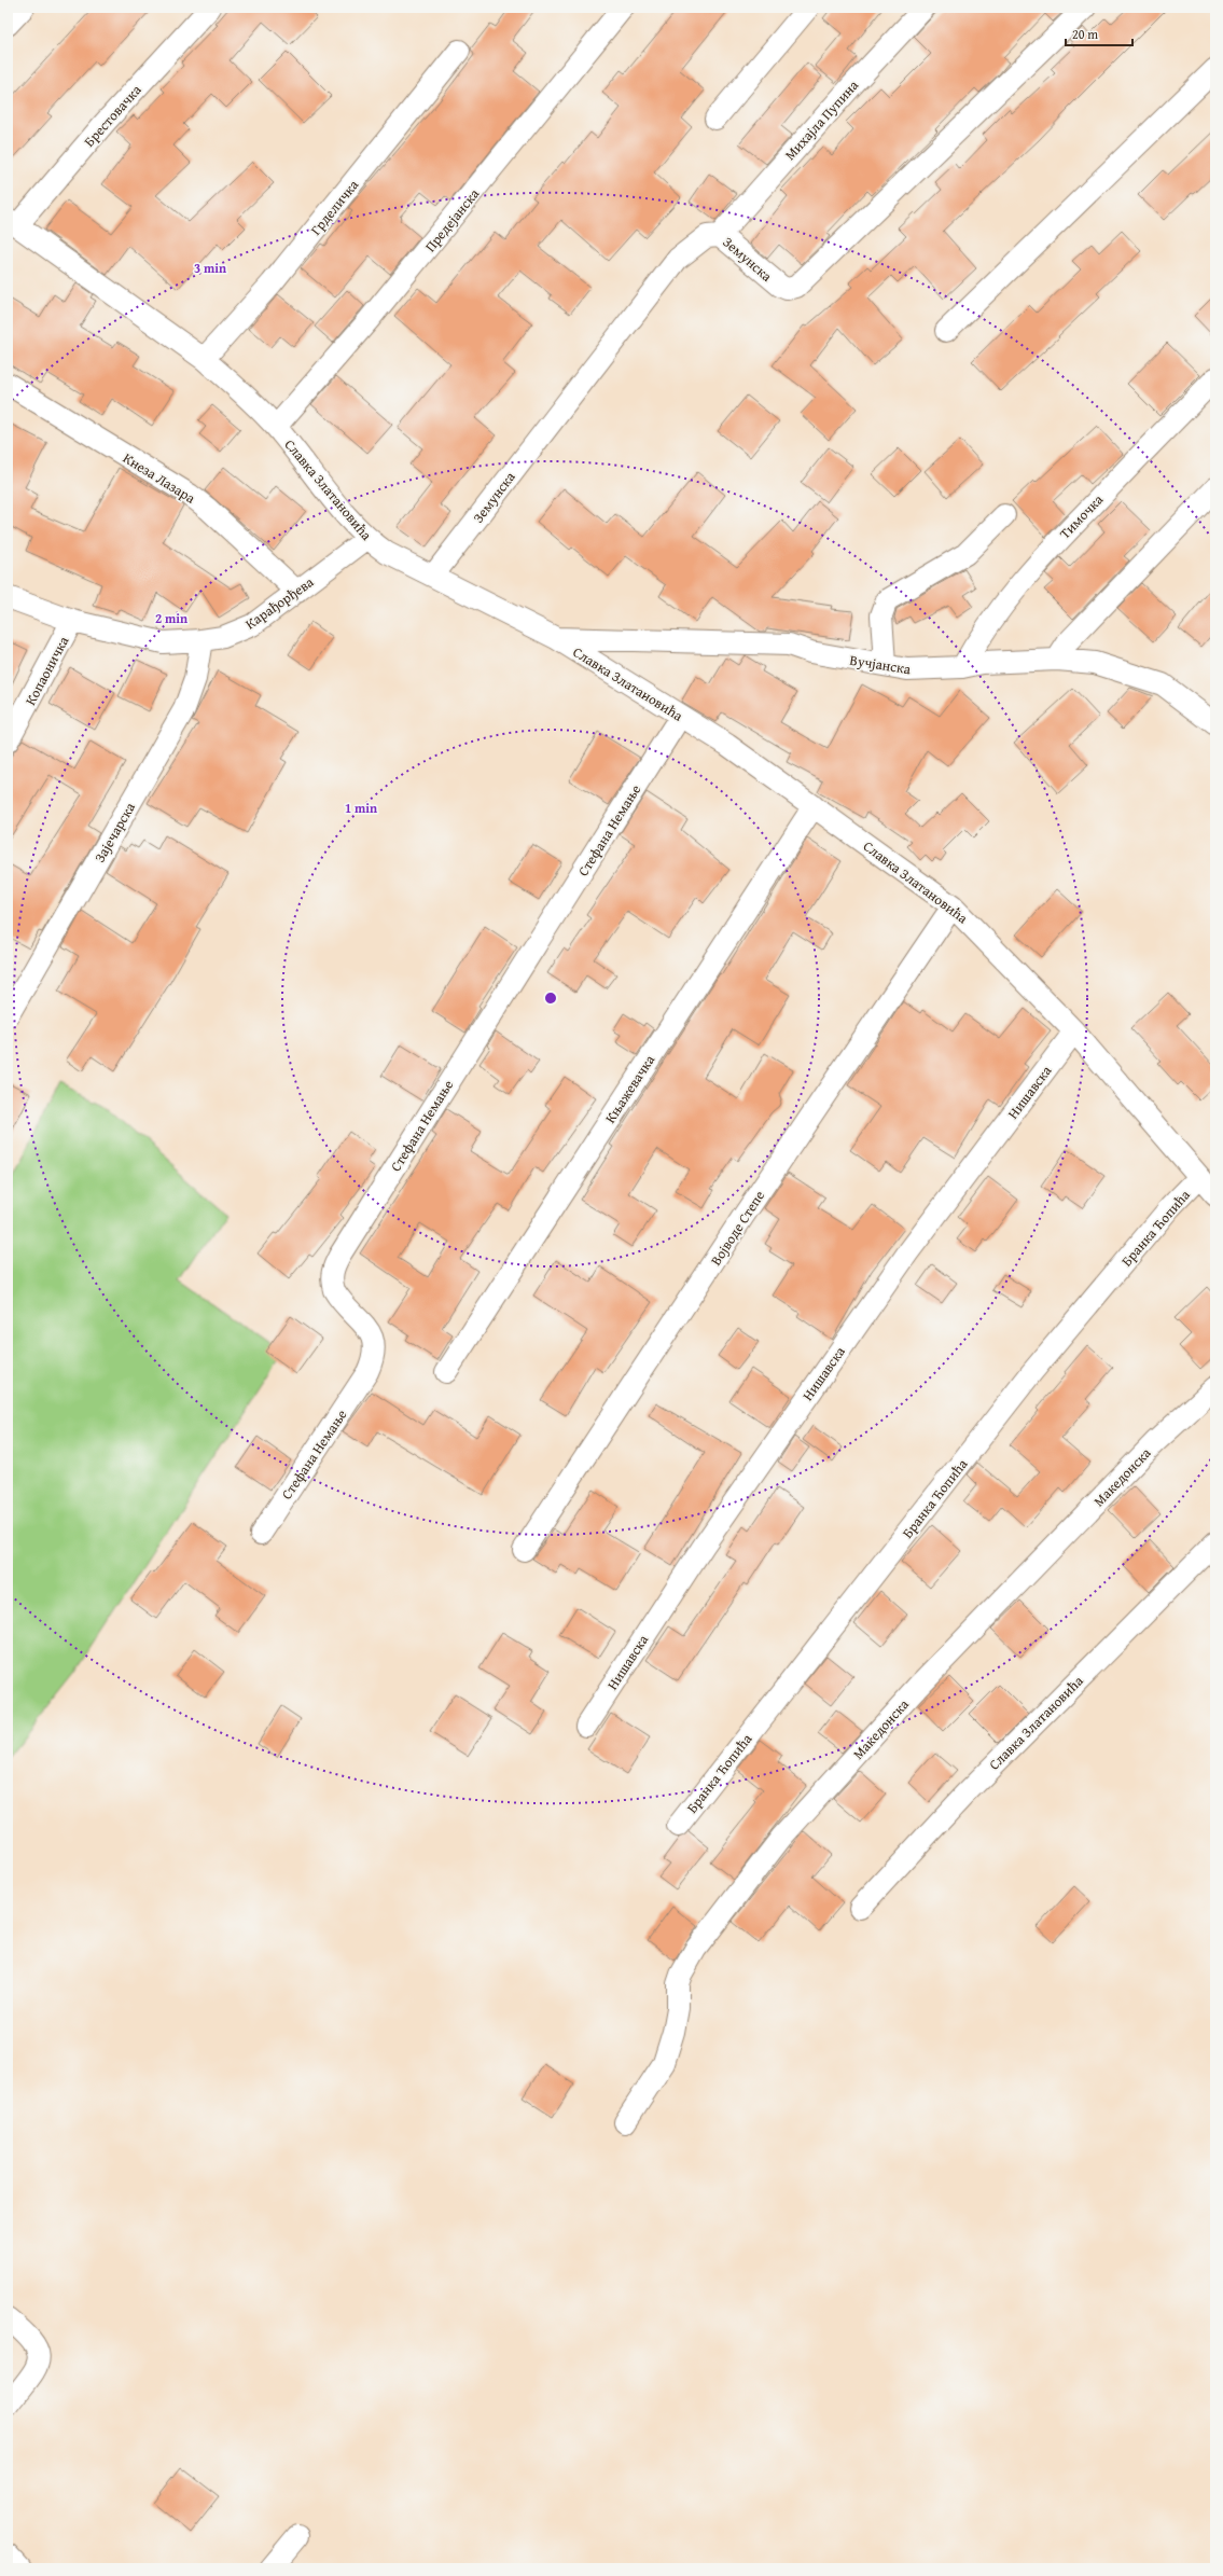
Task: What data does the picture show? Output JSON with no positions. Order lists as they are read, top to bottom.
{
  "streets": {
    "street": [
      "Брестовачка",
      "Михајла Пупина",
      "Грделичка",
      "Предејанска",
      "Земунска",
      "Кнеза Лазара",
      "Славка Златановића",
      "Тимочка",
      "Карађорђева",
      "Вучјанска",
      "Копаоничка",
      "Стефана Немање",
      "Зајечарска",
      "Књажевачка",
      "Нишавска",
      "Војводе Степе",
      "Бранка Ћопића",
      "Македонска"
    ]
  },
  "crossings": [
    ["Брестовачка", "Славка Златановића"],
    ["Михајла Пупина", "Земунска"],
    ["Грделичка", "Славка Златановића"],
    ["Предејанска", "Славка Златановића"],
    ["Земунска", "Славка Златановића"],
    ["Кнеза Лазара", "Карађорђева"],
    ["Славка Златановића", "Карађорђева"],
    ["Славка Златановића", "Вучјанска"],
    ["Славка Златановића", "Стефана Немање"],
    ["Славка Златановића", "Књажевачка"],
    ["Славка Златановића", "Нишавска"],
    ["Славка Златановића", "Војводе Степе"],
    ["Славка Златановића", "Бранка Ћопића"],
    ["Тимочка", "Вучјанска"],
    ["Карађорђева", "Копаоничка"],
    ["Карађорђева", "Зајечарска"]
  ],
  "scale_bar": "20 m",
  "rings": ["3 min", "2 min", "1 min"]
}
